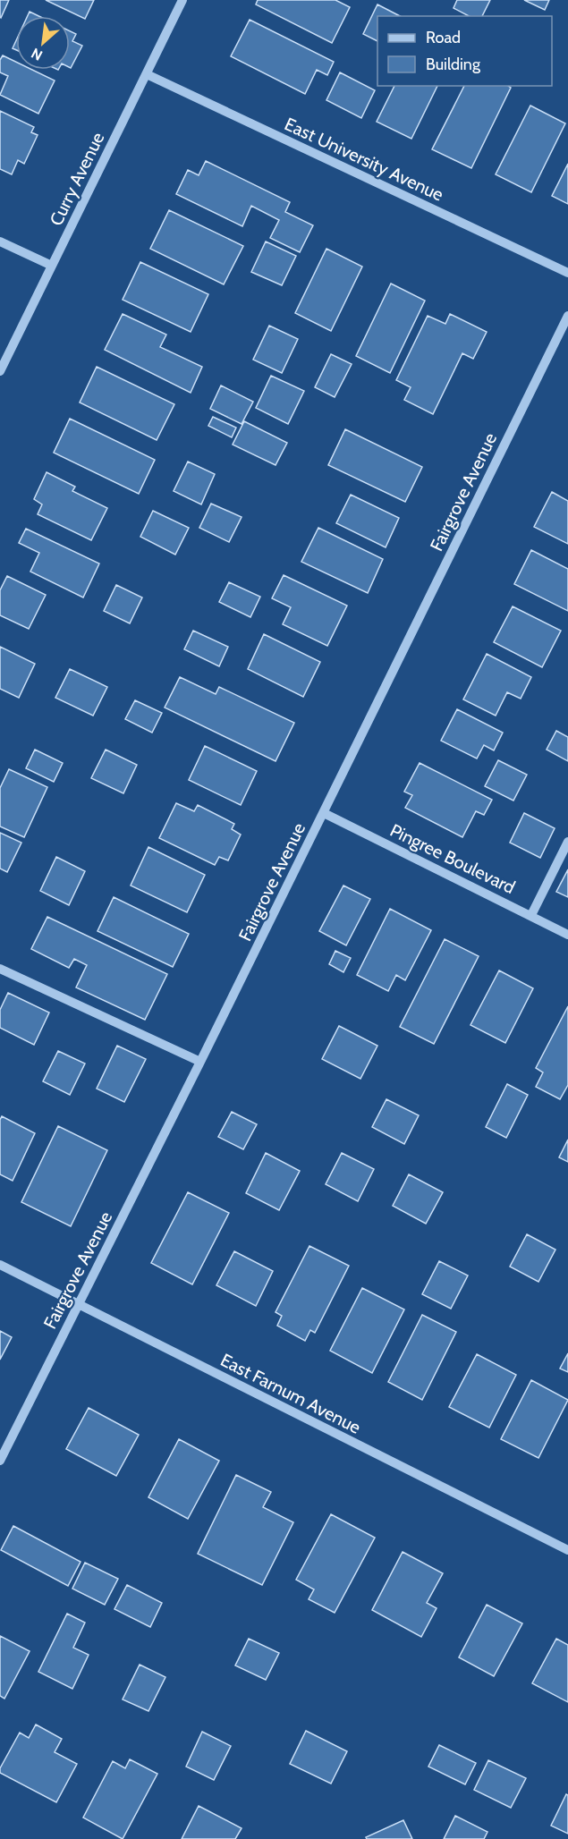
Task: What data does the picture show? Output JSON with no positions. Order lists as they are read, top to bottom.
{
  "streets": {
    "street": [
      "East University Avenue",
      "Curry Avenue",
      "Fairgrove Avenue",
      "Pingree Boulevard",
      "East Farnum Avenue"
    ]
  },
  "crossings": [
    ["East University Avenue", "Curry Avenue"],
    ["Fairgrove Avenue", "Pingree Boulevard"],
    ["Fairgrove Avenue", "East Farnum Avenue"]
  ],
  "legend": ["Road", "Building"],
  "north": "bottom left"
}
